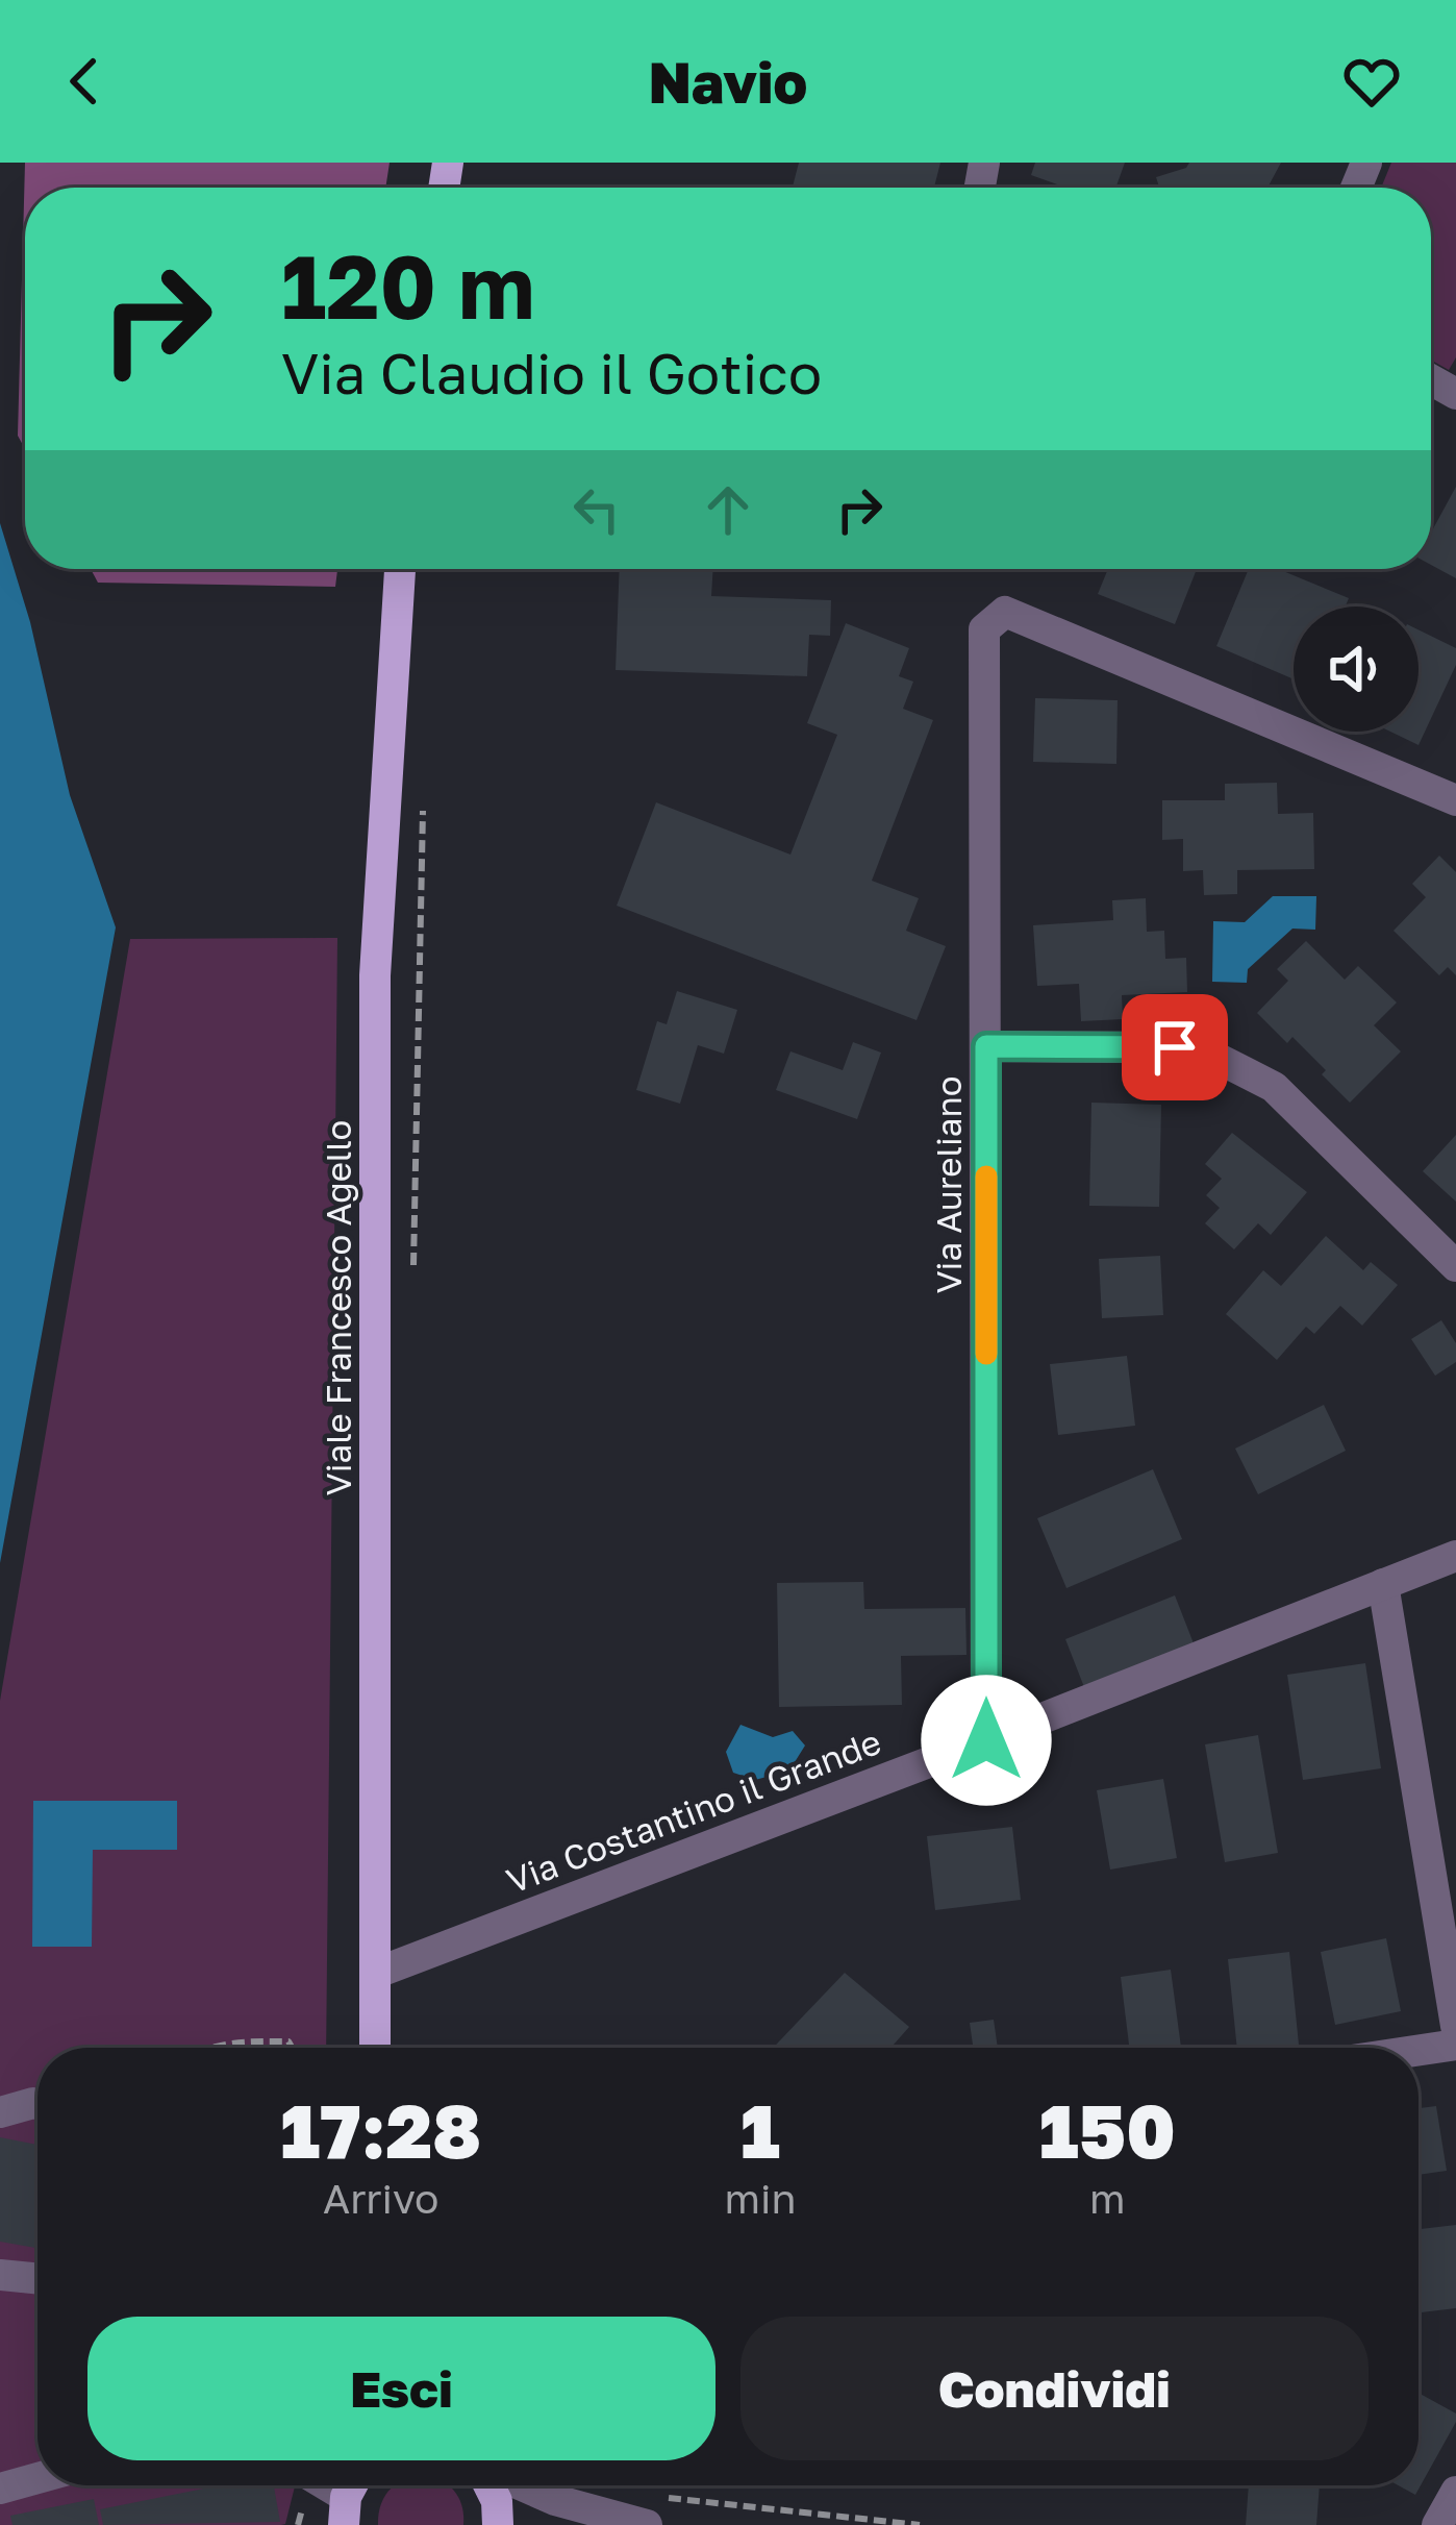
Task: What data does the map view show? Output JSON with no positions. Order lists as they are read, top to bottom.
{
  "streets": {
    "main road": ["Viale Francesco Agello"],
    "street": ["Via Aureliano", "Via Costantino il Grande"]
  },
  "crossings": [
    ["Via Aureliano", "Via Costantino il Grande"],
    ["Viale Francesco Agello", "Via Costantino il Grande"]
  ],
  "page": {
    "header": "Navio",
    "turn": ["120 m", "Via Claudio il Gotico"],
    "eta": [
      "17:28",
      "Arrivo",
      "1",
      "min",
      "150",
      "m"
    ],
    "buttons": ["Esci", "Condividi"]
  }
}
